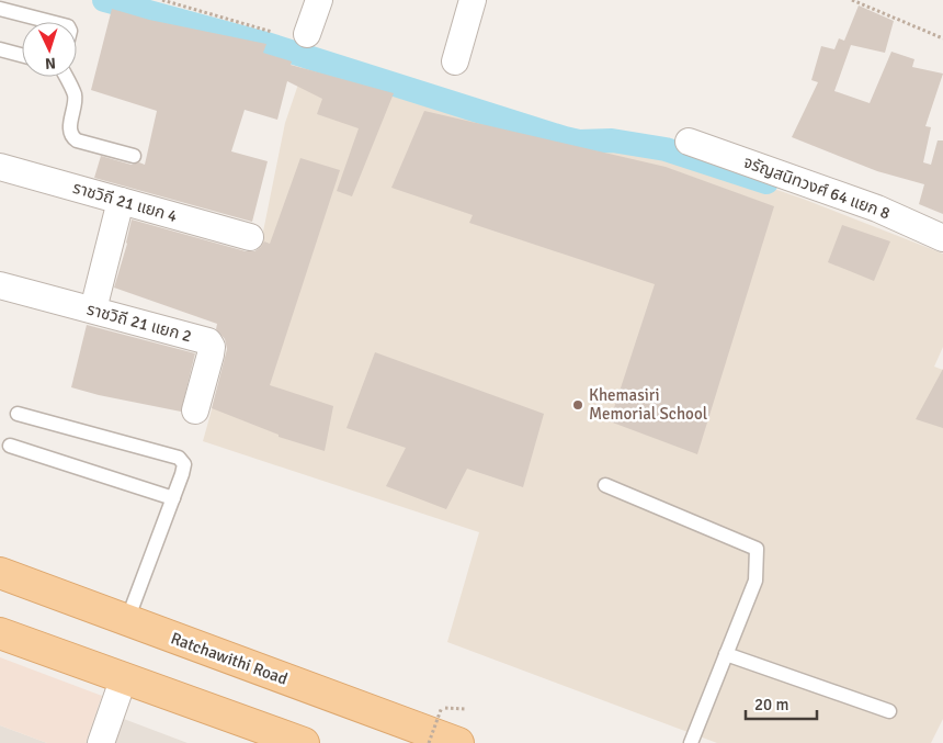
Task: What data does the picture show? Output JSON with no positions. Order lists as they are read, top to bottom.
{
  "streets": {
    "main road": ["Ratchawithi Road"],
    "street": ["จรัญสนิทวงศ์ 64 แยก 8", "ราชวิถี 21 แยก 4", "ราชวิถี 21 แยก 2"]
  },
  "places": ["Khemasiri Memorial School"],
  "scale_bar": "20 m",
  "north": "bottom"
}
